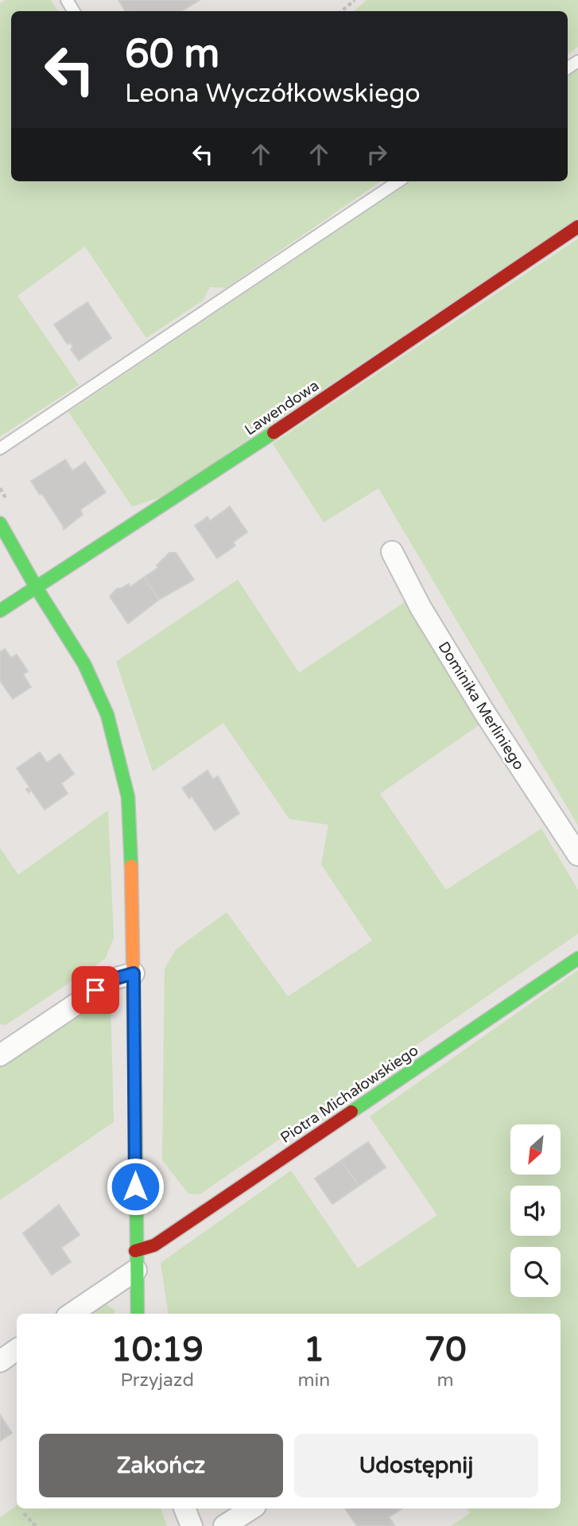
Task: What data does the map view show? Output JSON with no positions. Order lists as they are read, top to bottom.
{
  "streets": {
    "street": ["Lawendowa", "Dominika Merliniego", "Piotra Michałowskiego"]
  },
  "north": "bottom left",
  "page": {
    "turn": ["60 m", "Leona Wyczółkowskiego"],
    "eta": [
      "10:19",
      "Przyjazd",
      "1",
      "min",
      "70",
      "m"
    ],
    "buttons": ["Zakończ", "Udostępnij"]
  }
}
